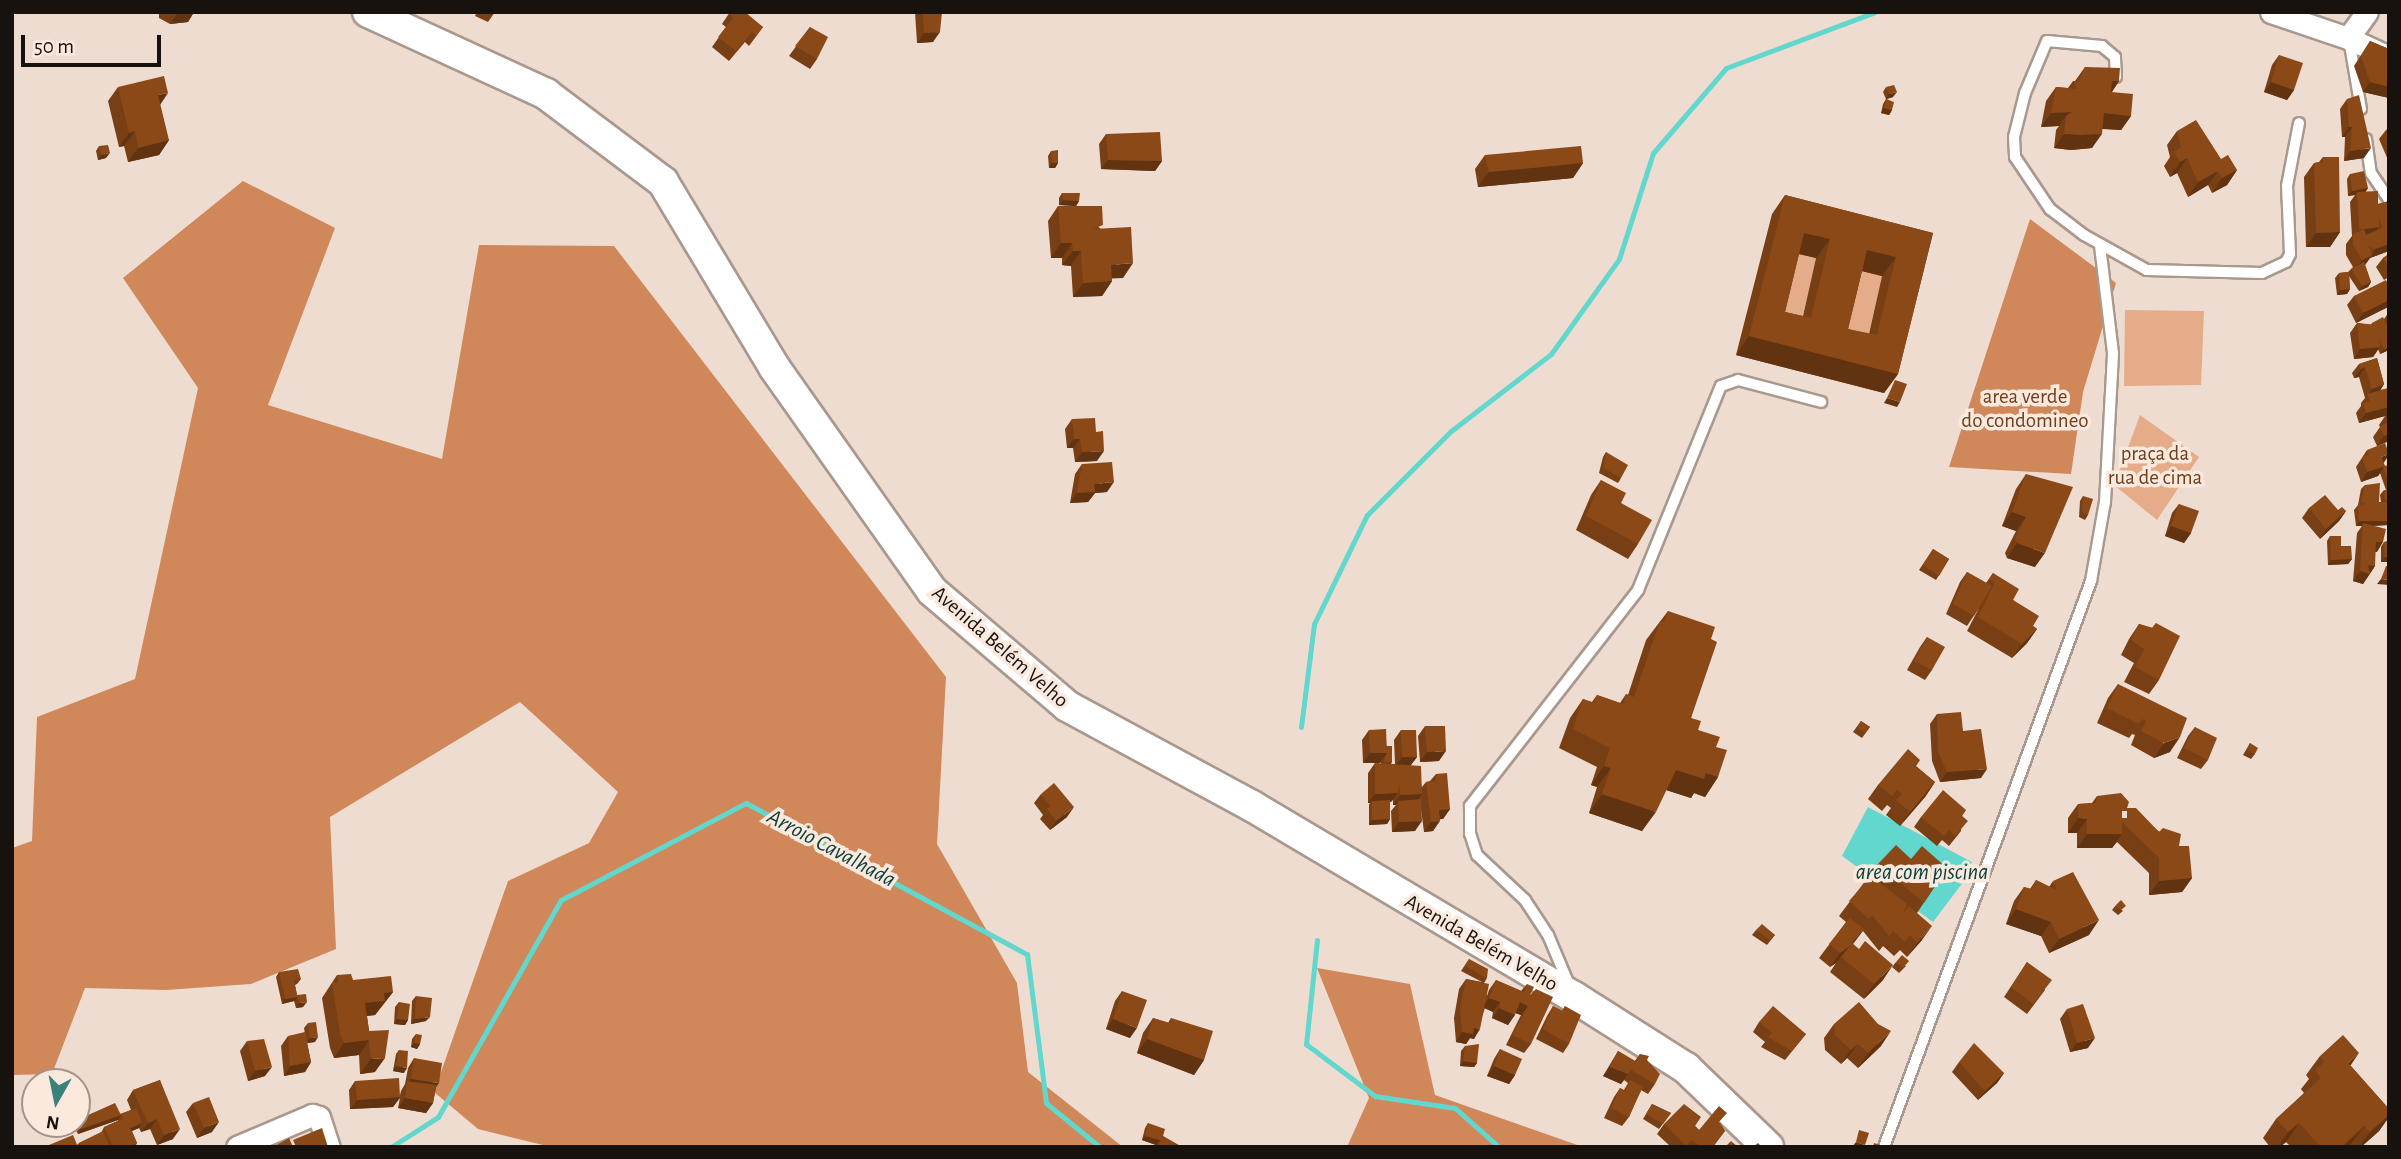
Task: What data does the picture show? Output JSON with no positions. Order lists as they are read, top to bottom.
{
  "streets": {
    "main road": ["Avenida Belém Velho"]
  },
  "water": ["Arroio Cavalhada", "area com piscina"],
  "parks": ["area verde do condomineo", "praça da rua de cima"],
  "scale_bar": "50 m",
  "north": "bottom"
}
